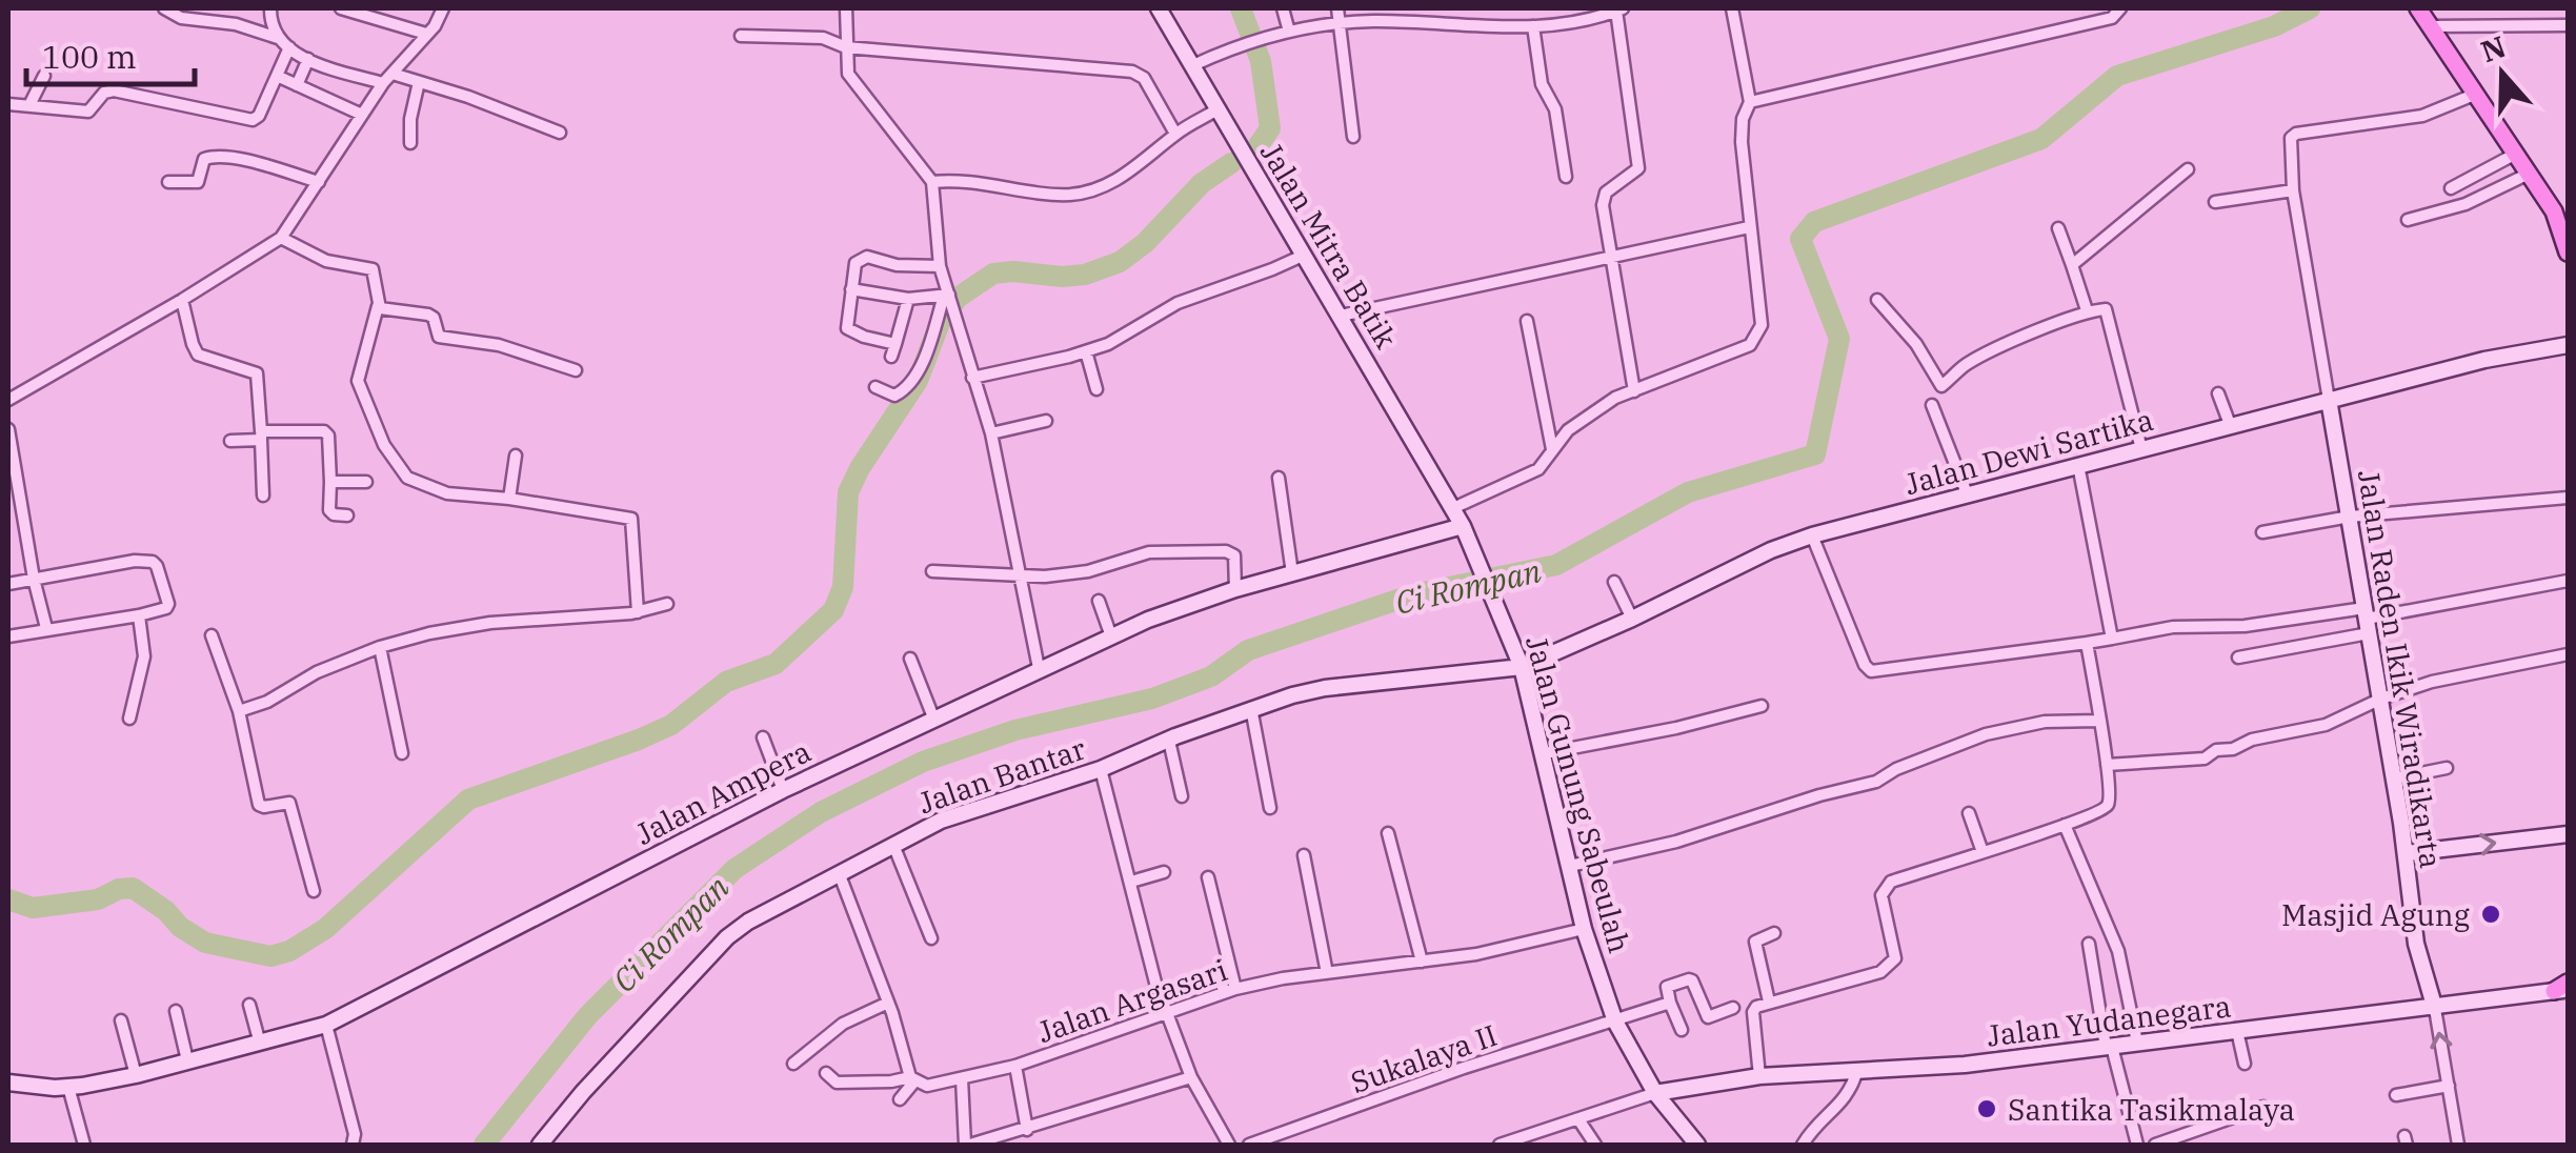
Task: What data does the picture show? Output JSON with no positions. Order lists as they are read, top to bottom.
{
  "streets": {
    "street": [
      "Jalan Mitra Batik",
      "Jalan Dewi Sartika",
      "Jalan Raden Ikik Wiradikarta",
      "Jalan Bantar",
      "Jalan Ampera",
      "Jalan Gunung Sabeulah",
      "Jalan Argasari",
      "Jalan Yudanegara",
      "Sukalaya II"
    ]
  },
  "crossings": [
    ["Jalan Mitra Batik", "Jalan Gunung Sabeulah"],
    ["Jalan Dewi Sartika", "Jalan Raden Ikik Wiradikarta"],
    ["Jalan Dewi Sartika", "Jalan Bantar"],
    ["Jalan Dewi Sartika", "Jalan Gunung Sabeulah"],
    ["Jalan Raden Ikik Wiradikarta", "Jalan Yudanegara"],
    ["Jalan Bantar", "Jalan Gunung Sabeulah"],
    ["Jalan Ampera", "Jalan Gunung Sabeulah"],
    ["Jalan Gunung Sabeulah", "Jalan Argasari"],
    ["Jalan Gunung Sabeulah", "Jalan Yudanegara"],
    ["Jalan Gunung Sabeulah", "Sukalaya II"]
  ],
  "water": ["Ci Rompan"],
  "places": ["Masjid Agung", "Santika Tasikmalaya"],
  "scale_bar": "100 m",
  "north": "top"
}
